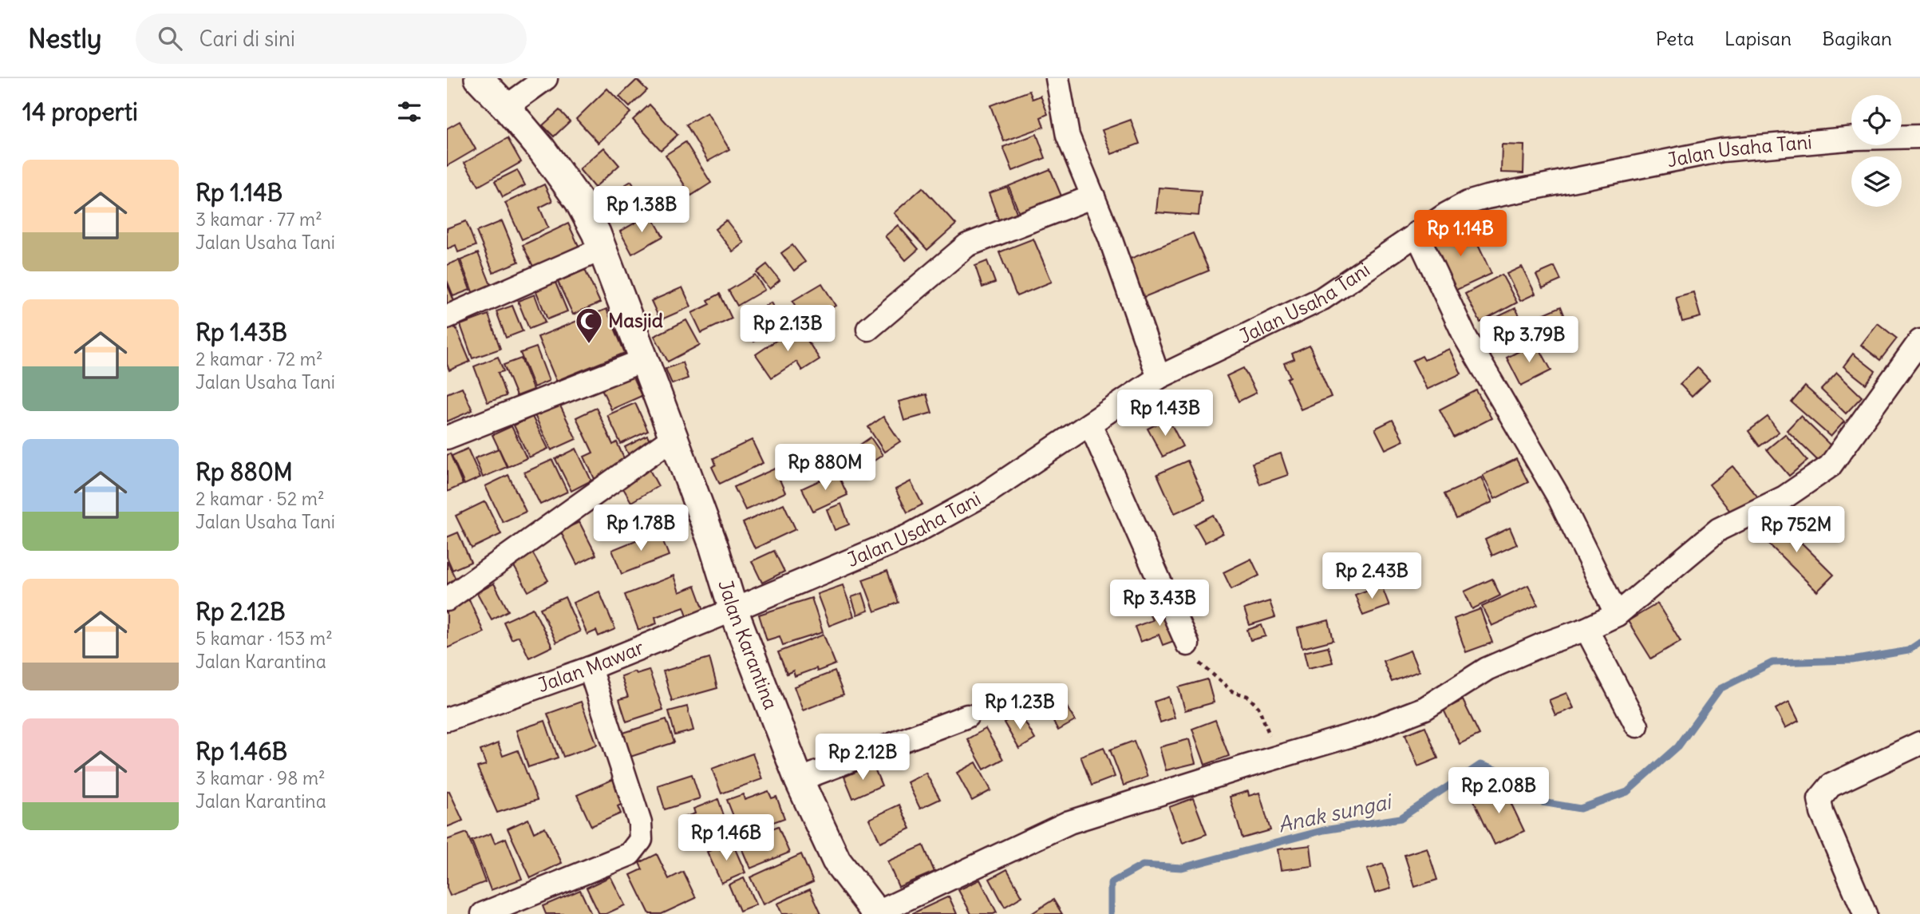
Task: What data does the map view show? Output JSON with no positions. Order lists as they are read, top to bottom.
{
  "streets": {
    "street": ["Jalan Usaha Tani", "Jalan Karantina", "Jalan Mawar"]
  },
  "crossings": [
    ["Jalan Usaha Tani", "Jalan Karantina"],
    ["Jalan Usaha Tani", "Jalan Mawar"],
    ["Jalan Karantina", "Jalan Mawar"]
  ],
  "water": ["Anak sungai"],
  "places": {
    "mosque": ["Masjid"]
  },
  "page": {
    "header": "Nestly",
    "search": "Cari di sini",
    "nav": ["Peta", "Lapisan", "Bagikan"],
    "heading": "14 properti",
    "list": [
      {
        "name": "Rp 1.14B",
        "note": "3 kamar · 77 m² · Jalan Usaha Tani"
      },
      {
        "name": "Rp 1.43B",
        "note": "2 kamar · 72 m² · Jalan Usaha Tani"
      },
      {
        "name": "Rp 880M",
        "note": "2 kamar · 52 m² · Jalan Usaha Tani"
      },
      {
        "name": "Rp 2.12B",
        "note": "5 kamar · 153 m² · Jalan Karantina"
      },
      {
        "name": "Rp 1.46B",
        "note": "3 kamar · 98 m² · Jalan Karantina"
      }
    ],
    "price": [
      "Rp 1.38B",
      "Rp 1.14B",
      "Rp 2.13B",
      "Rp 3.79B",
      "Rp 1.43B",
      "Rp 880M",
      "Rp 1.78B",
      "Rp 752M",
      "Rp 2.43B",
      "Rp 3.43B",
      "Rp 1.23B",
      "Rp 2.12B",
      "Rp 2.08B",
      "Rp 1.46B"
    ]
  }
}
